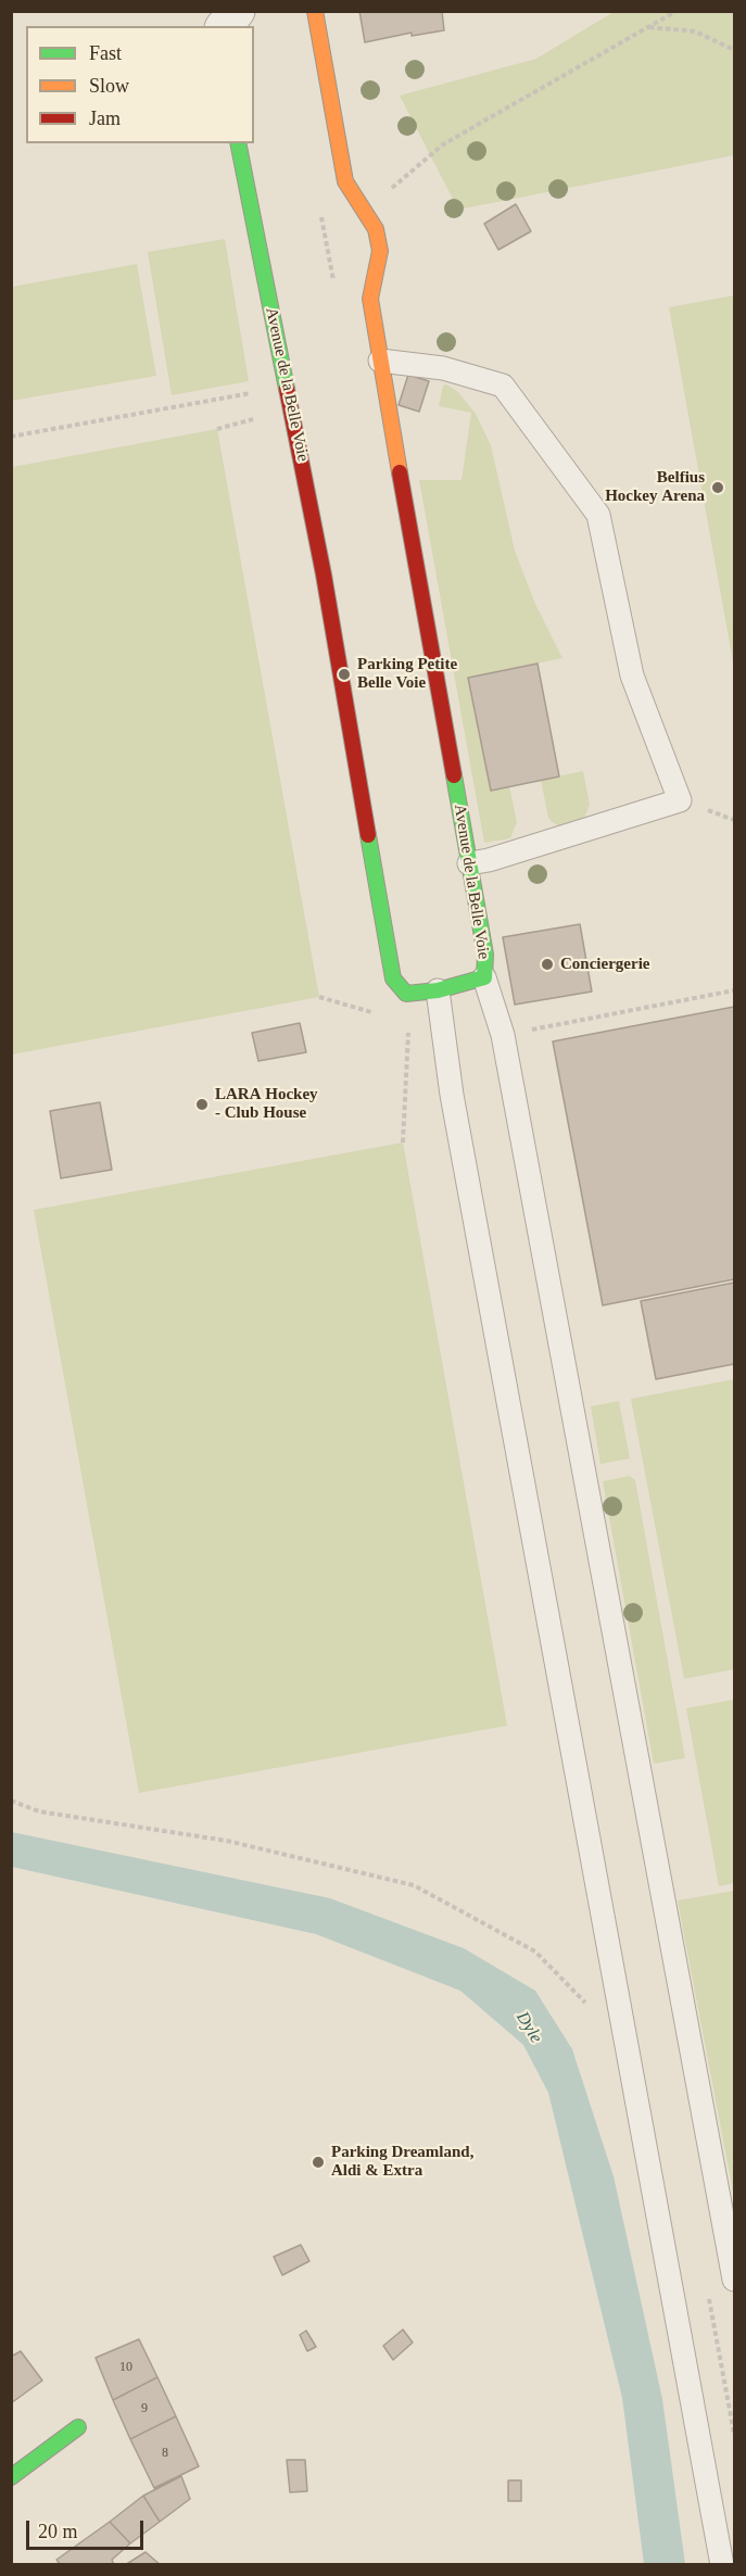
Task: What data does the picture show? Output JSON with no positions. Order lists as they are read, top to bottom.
{
  "streets": {
    "street": ["Avenue de la Belle Voie"]
  },
  "water": ["Dyle"],
  "places": [
    "Belfius Hockey Arena",
    "Parking Petite Belle Voie",
    "Conciergerie",
    "LARA Hockey - Club House",
    "Parking Dreamland, Aldi & Extra"
  ],
  "house_numbers": ["10", "9", "8"],
  "legend": ["Fast", "Slow", "Jam"],
  "scale_bar": "20 m"
}
